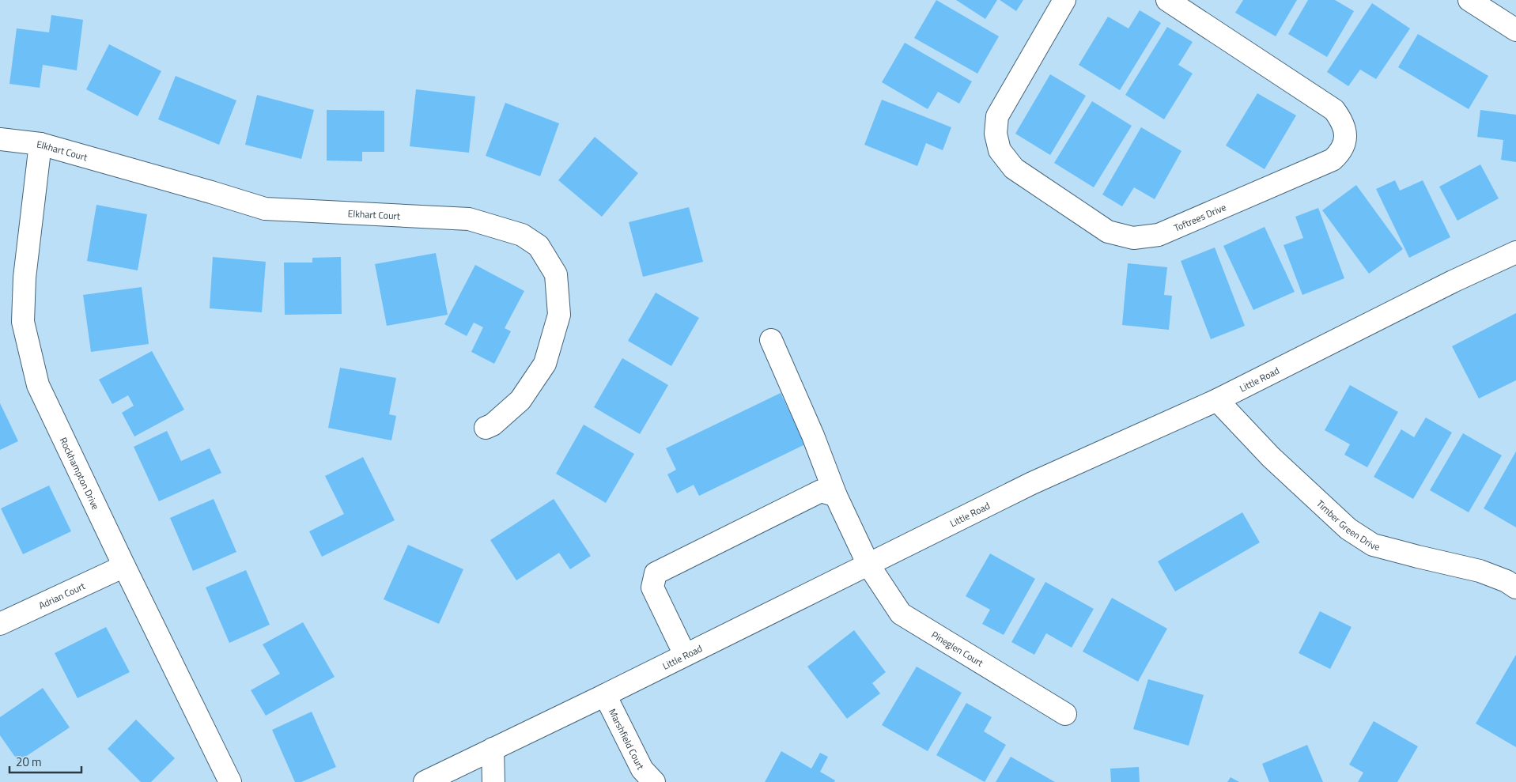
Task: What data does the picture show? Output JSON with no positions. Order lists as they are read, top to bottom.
{
  "streets": {
    "street": [
      "Elkhart Court",
      "Toftrees Drive",
      "Little Road",
      "Rockhampton Drive",
      "Timber Green Drive",
      "Adrian Court",
      "Pineglen Court",
      "Marshfield Court"
    ]
  },
  "crossings": [
    ["Elkhart Court", "Rockhampton Drive"],
    ["Little Road", "Timber Green Drive"],
    ["Little Road", "Pineglen Court"],
    ["Little Road", "Marshfield Court"],
    ["Rockhampton Drive", "Adrian Court"]
  ],
  "scale_bar": "20 m"
}
